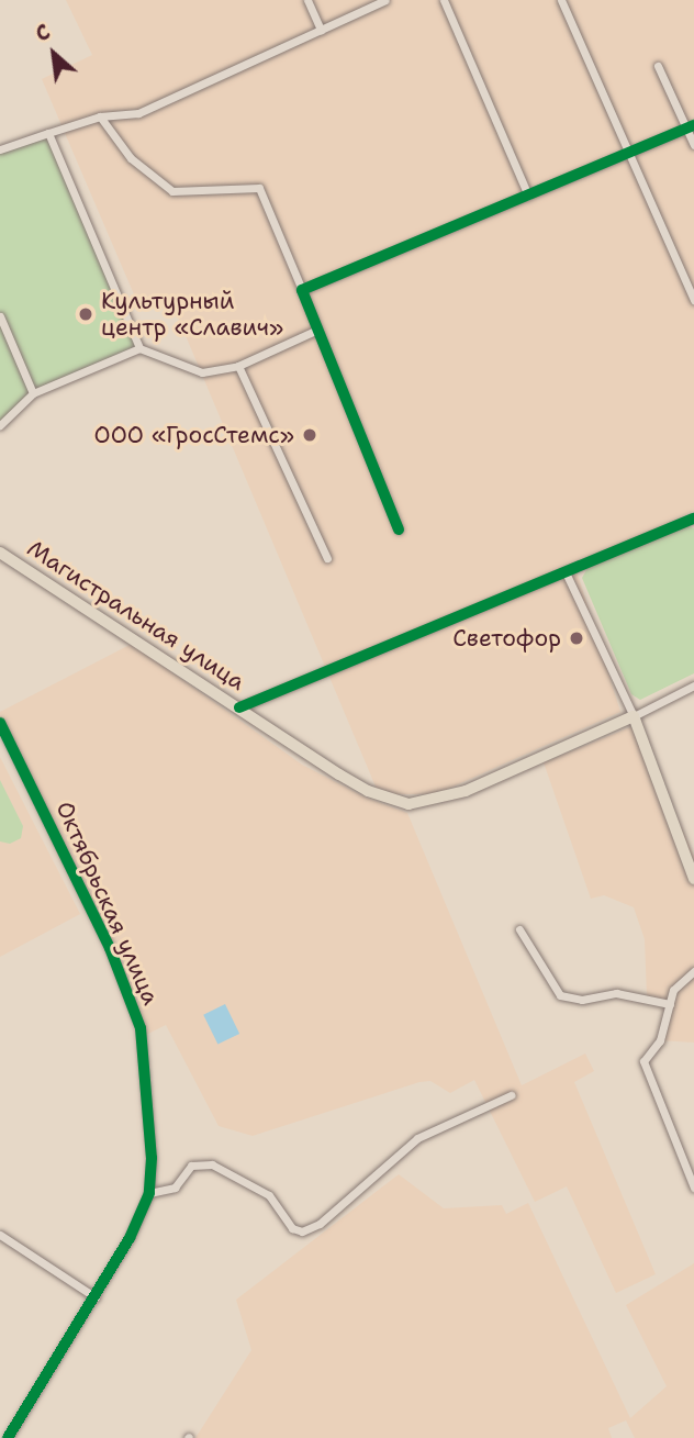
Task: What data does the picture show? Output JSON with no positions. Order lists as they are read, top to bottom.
{
  "streets": {
    "main road": ["Магистральная улица"],
    "street": ["Октябрьская улица"]
  },
  "places": ["Культурный центр «Славич»", "ООО «ГросСтемс»", "Светофор"],
  "north": "top left"
}
